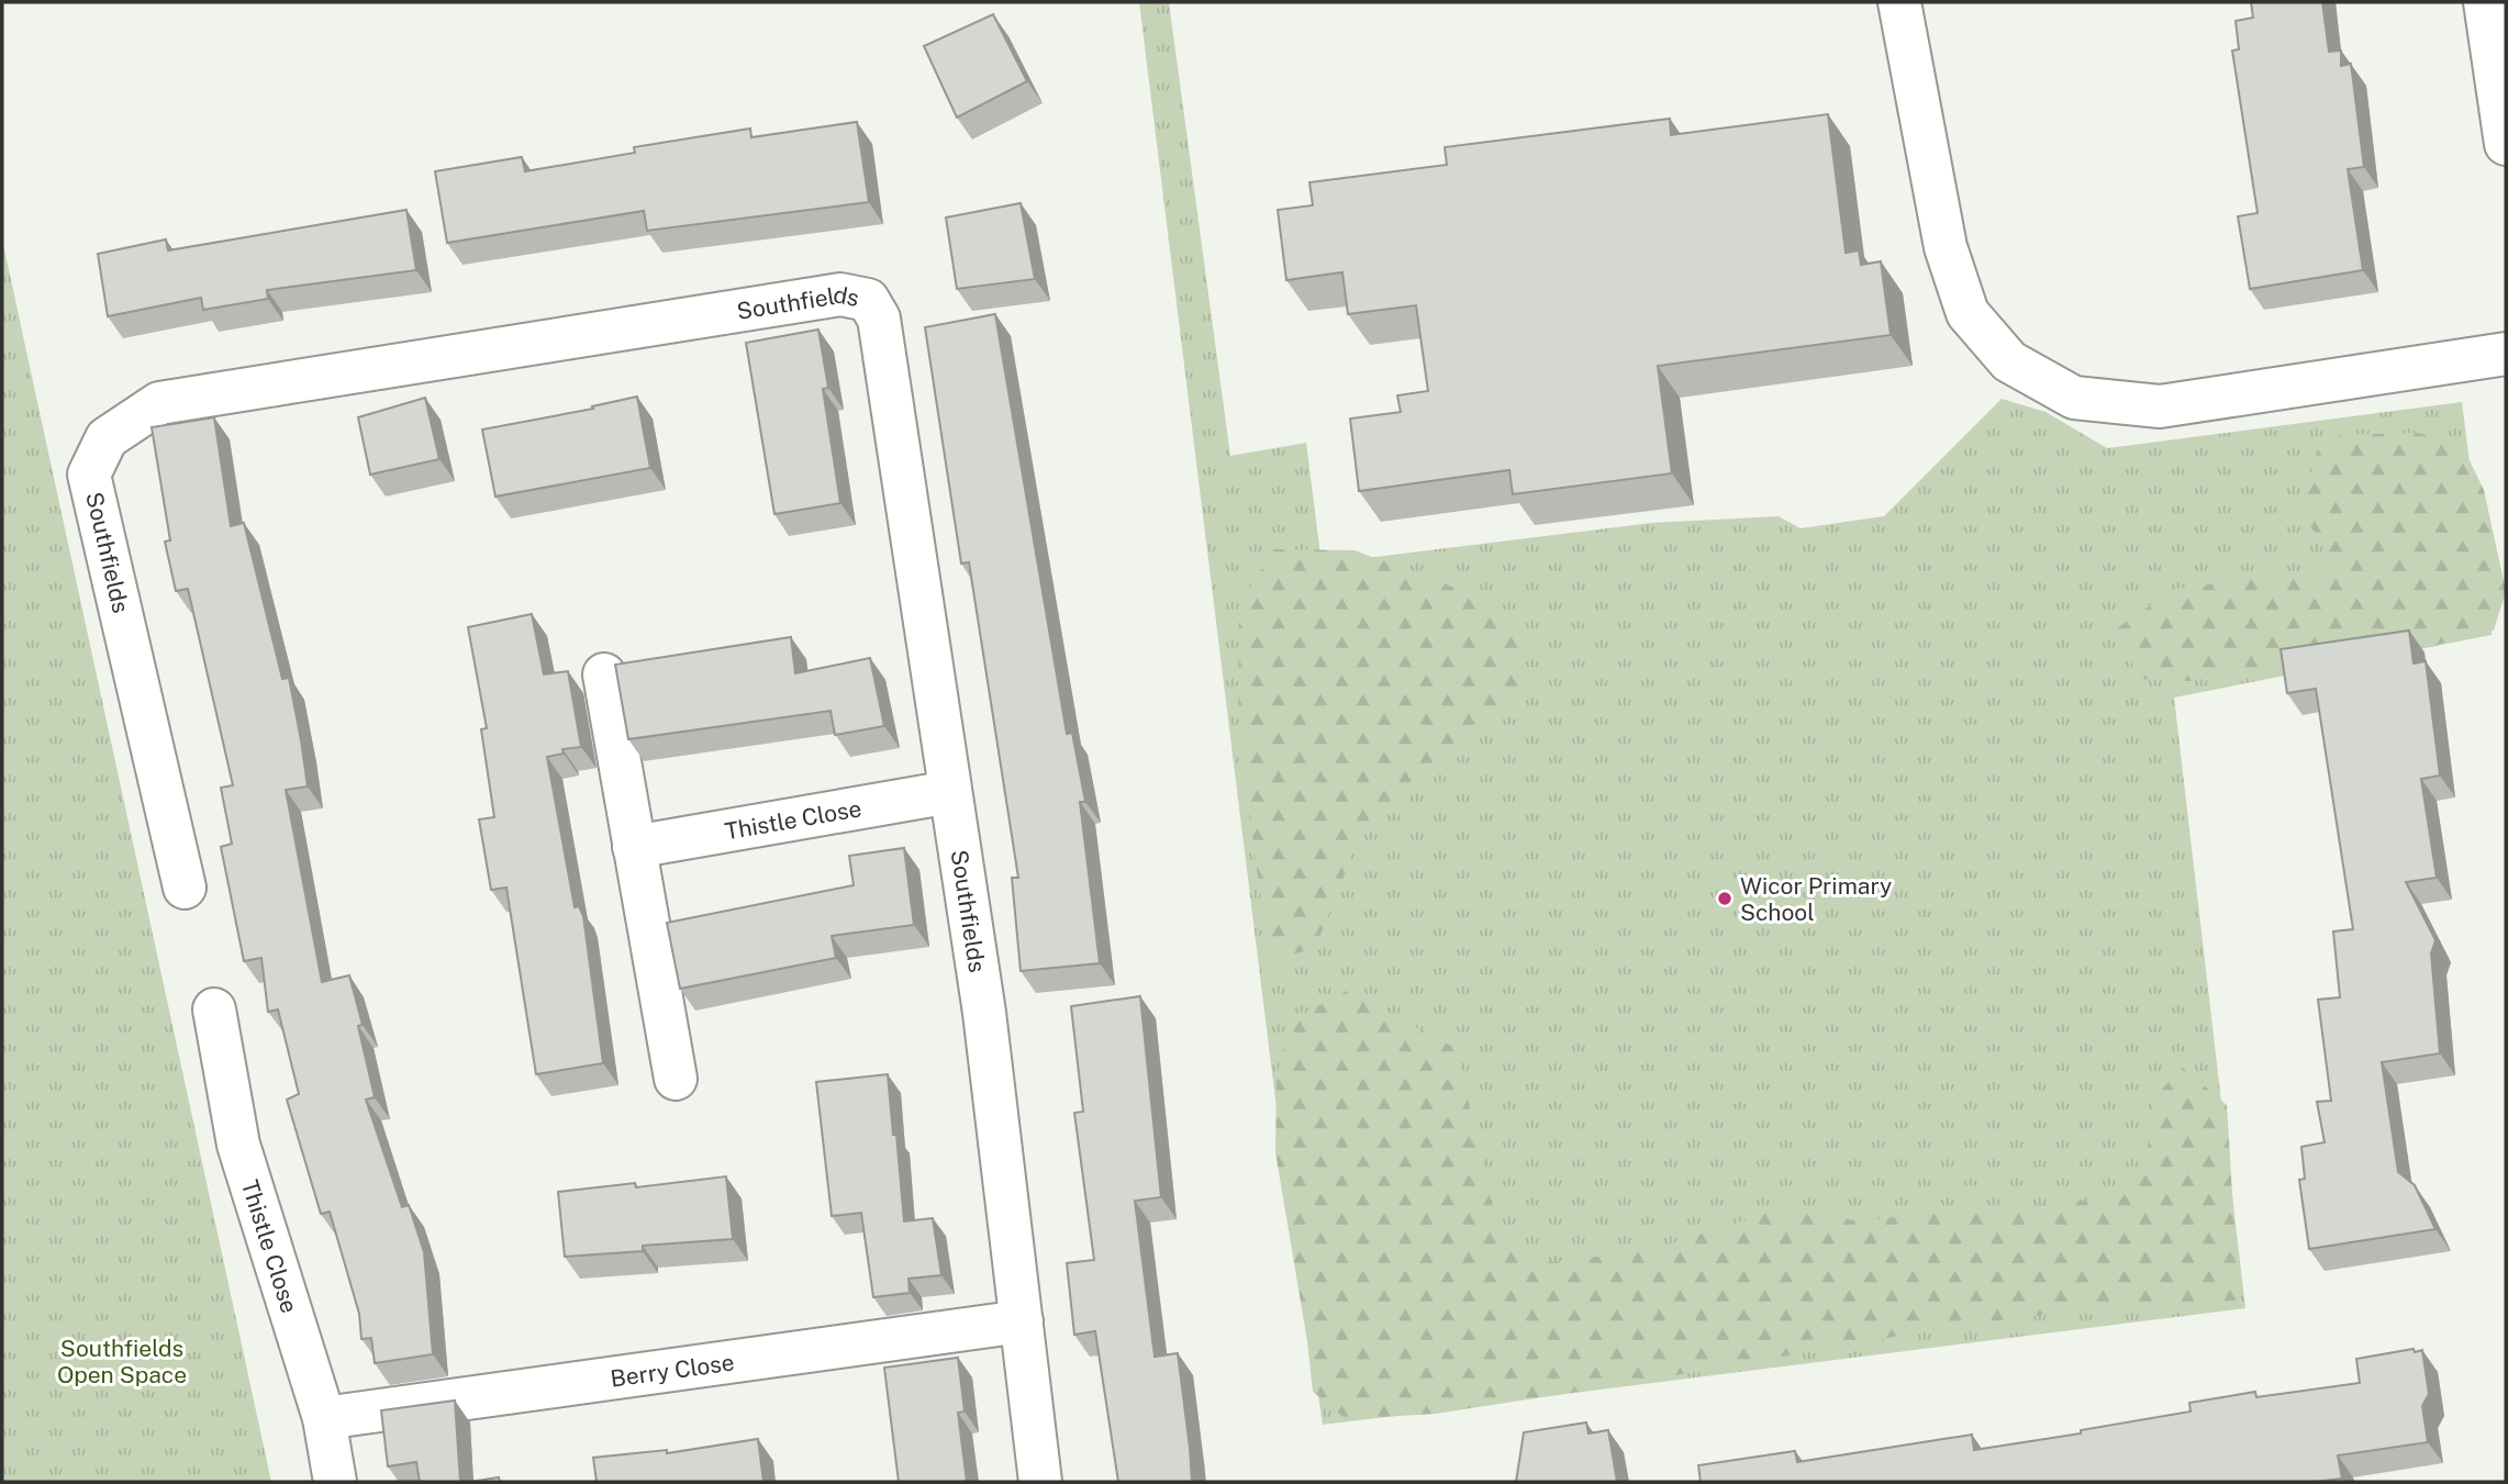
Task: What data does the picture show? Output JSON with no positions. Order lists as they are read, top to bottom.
{
  "streets": {
    "street": ["Southfields", "Thistle Close", "Berry Close"]
  },
  "crossings": [
    ["Southfields", "Thistle Close"],
    ["Southfields", "Berry Close"],
    ["Thistle Close", "Berry Close"]
  ],
  "parks": ["Southfields Open Space"],
  "places": ["Wicor Primary School"]
}
